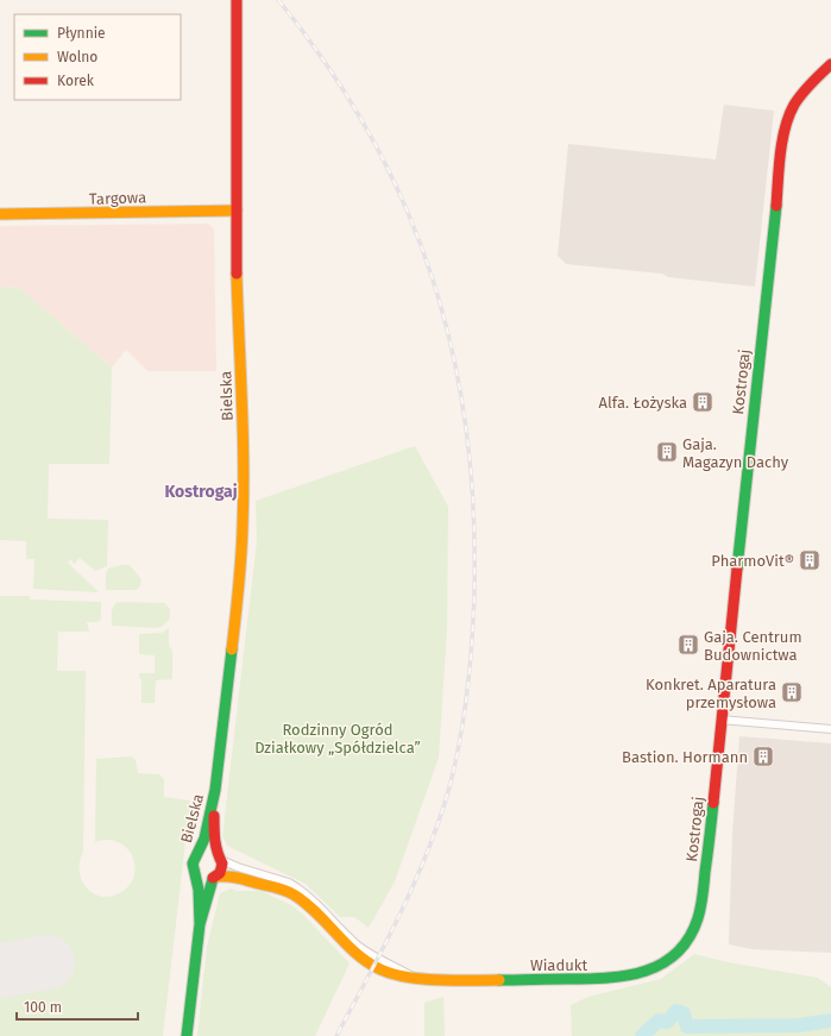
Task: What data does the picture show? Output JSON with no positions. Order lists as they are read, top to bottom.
{
  "streets": {
    "street": [
      "Targowa",
      "Kostrogaj",
      "Bielska",
      "Wiadukt"
    ]
  },
  "crossings": [
    ["Targowa", "Bielska"],
    ["Kostrogaj", "Wiadukt"],
    ["Bielska", "Wiadukt"]
  ],
  "districts": ["Kostrogaj"],
  "parks": ["Rodzinny Ogród Działkowy „Spółdzielca”"],
  "places": {
    "building": [
      "Alfa. Łożyska",
      "Gaja. Magazyn Dachy",
      "PharmoVit®",
      "Gaja. Centrum Budownictwa",
      "Konkret. Aparatura przemysłowa",
      "Bastion. Hormann"
    ]
  },
  "legend": ["Płynnie", "Wolno", "Korek"],
  "scale_bar": "100 m"
}
